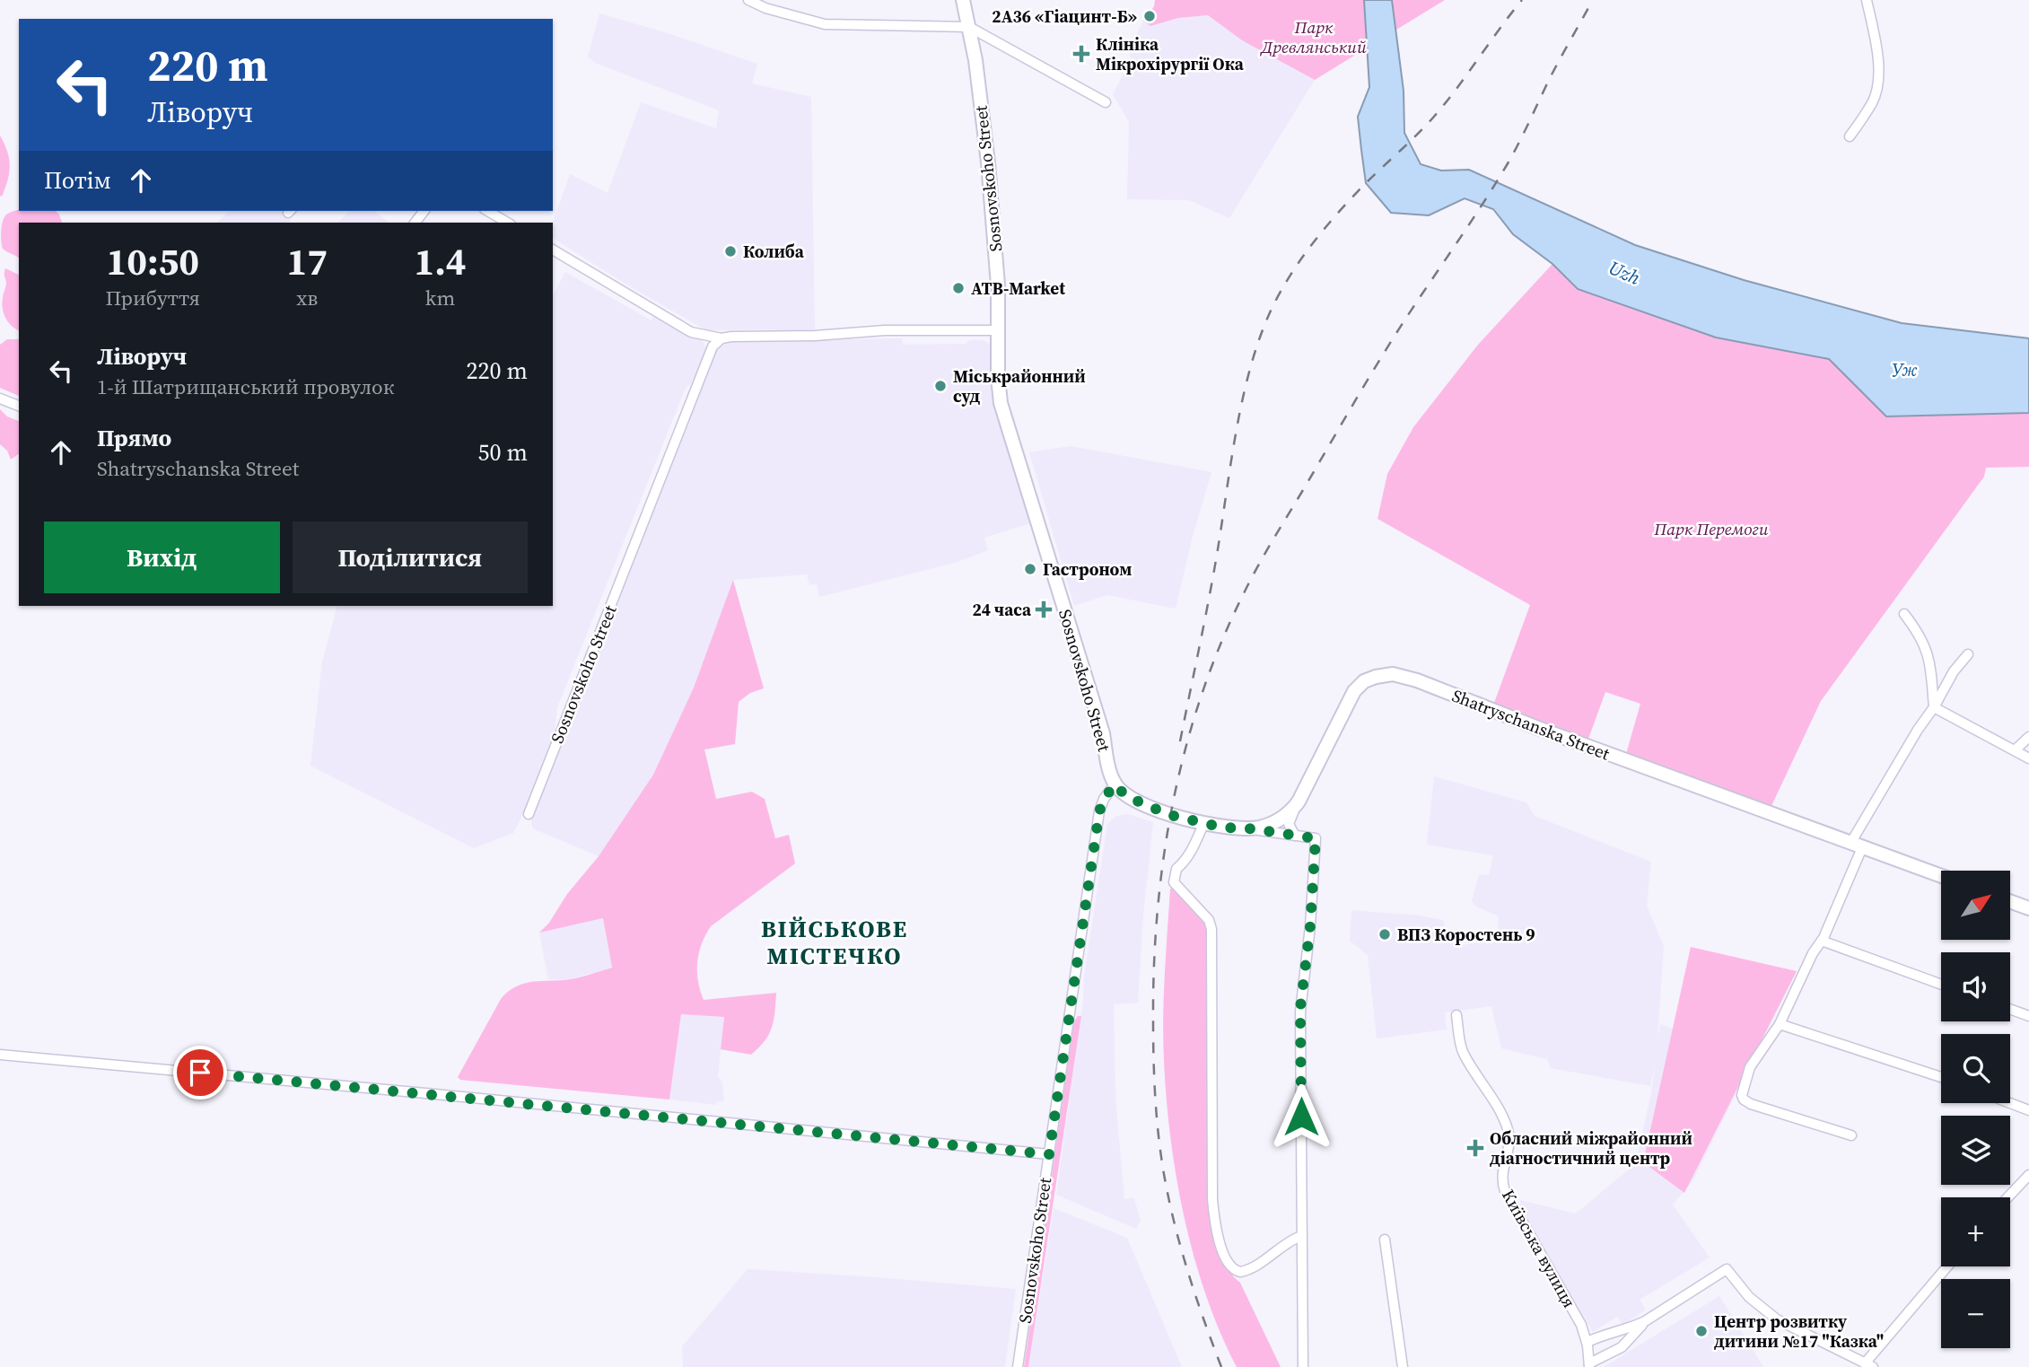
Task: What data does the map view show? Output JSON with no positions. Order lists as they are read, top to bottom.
{
  "streets": {
    "street": ["Sosnovskoho Street", "Shatryschanska Street", "Київська вулиця"]
  },
  "crossings": [
    ["Sosnovskoho Street", "Shatryschanska Street"]
  ],
  "districts": ["ВІЙСЬКОВЕ МІСТЕЧКО"],
  "water": ["Uzh", "Уж"],
  "parks": ["Парк Древлянський", "Парк Перемоги"],
  "places": {
    "other": [
      "2А36 «Гіацинт-Б»",
      "Колиба",
      "ATB-Market",
      "Міськрайонний суд",
      "Гастроном",
      "ВПЗ Коростень 9",
      "Центр розвитку дитини №17 \"Казка\""
    ],
    "health": ["Клініка Мікрохірургії Ока", "24 часа", "Обласний міжрайонний діагностичний центр"]
  },
  "north": "top right",
  "page": {
    "turn": ["220 m", "Ліворуч"],
    "then": "Потім",
    "eta": [
      "10:50",
      "Прибуття",
      "17",
      "хв",
      "1.4",
      "km"
    ],
    "list": [
      {
        "name": "Ліворуч",
        "note": "1-й Шатрищанський провулок",
        "value": "220 m"
      },
      {
        "name": "Прямо",
        "note": "Shatryschanska Street",
        "value": "50 m"
      }
    ],
    "buttons": ["Вихід", "Поділитися"],
    "map_buttons": ["+", "−"]
  }
}
